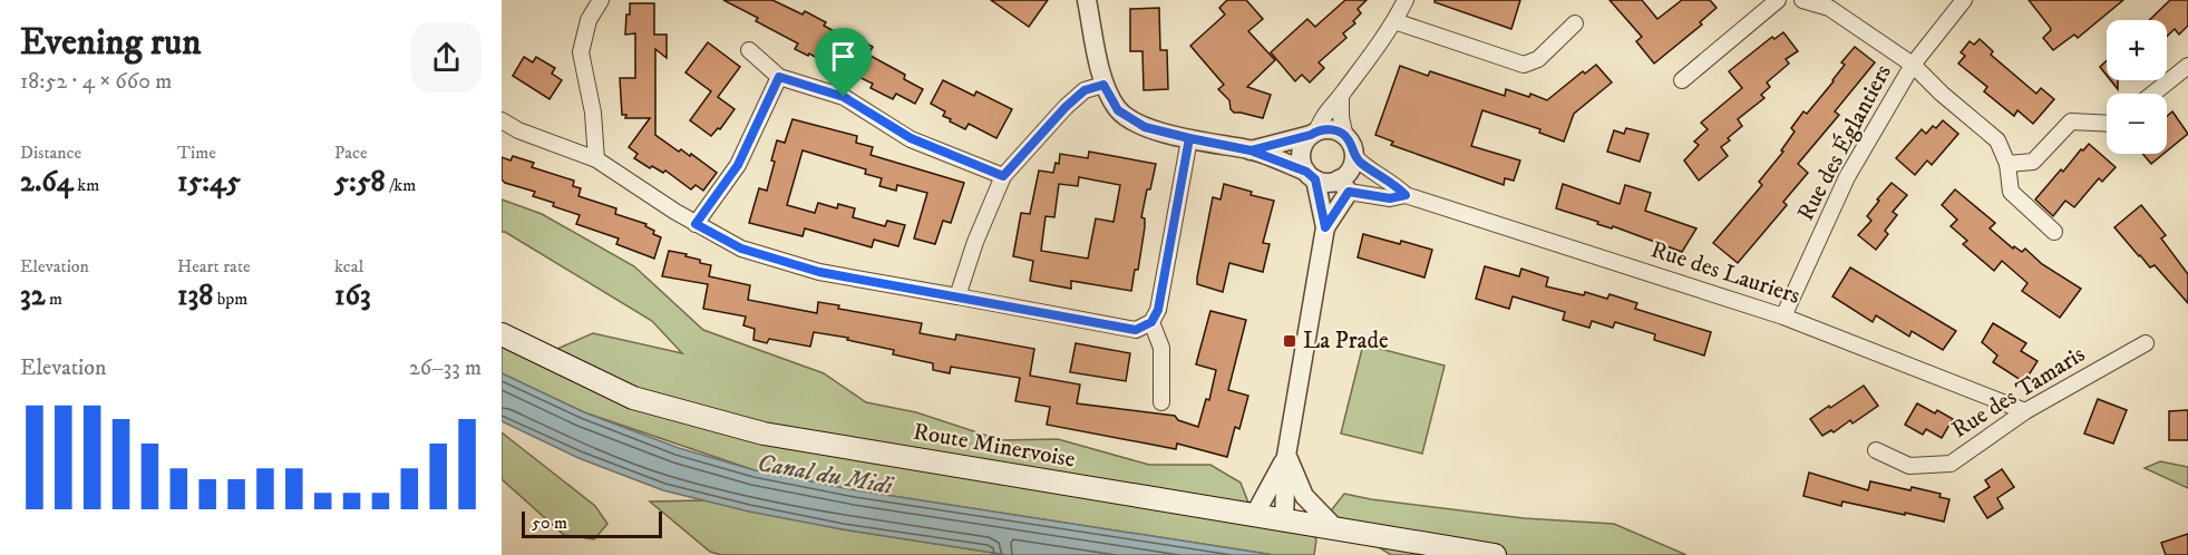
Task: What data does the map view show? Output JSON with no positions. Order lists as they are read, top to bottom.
{
  "streets": {
    "main road": ["Route Minervoise"],
    "street": ["Rue des Églantiers", "Rue des Lauriers", "Rue des Tamaris"]
  },
  "crossings": [
    ["Rue des Églantiers", "Rue des Lauriers"],
    ["Rue des Lauriers", "Rue des Tamaris"]
  ],
  "water": ["Canal du Midi"],
  "places": {
    "transit": ["La Prade"]
  },
  "scale_bar": "50 m",
  "page": {
    "heading": ["Evening run", "18:52 · 4 × 660 m"],
    "map_buttons": ["+", "−"],
    "stats": [
      ["Distance", "2.64 km"],
      ["Time", "15:45"],
      ["Pace", "5:58 /km"],
      ["Elevation", "32 m"],
      ["Heart rate", "138 bpm"],
      ["kcal", "163"]
    ],
    "chart": ["Elevation", "26–33 m"],
    "scale": "50 m"
  }
}
